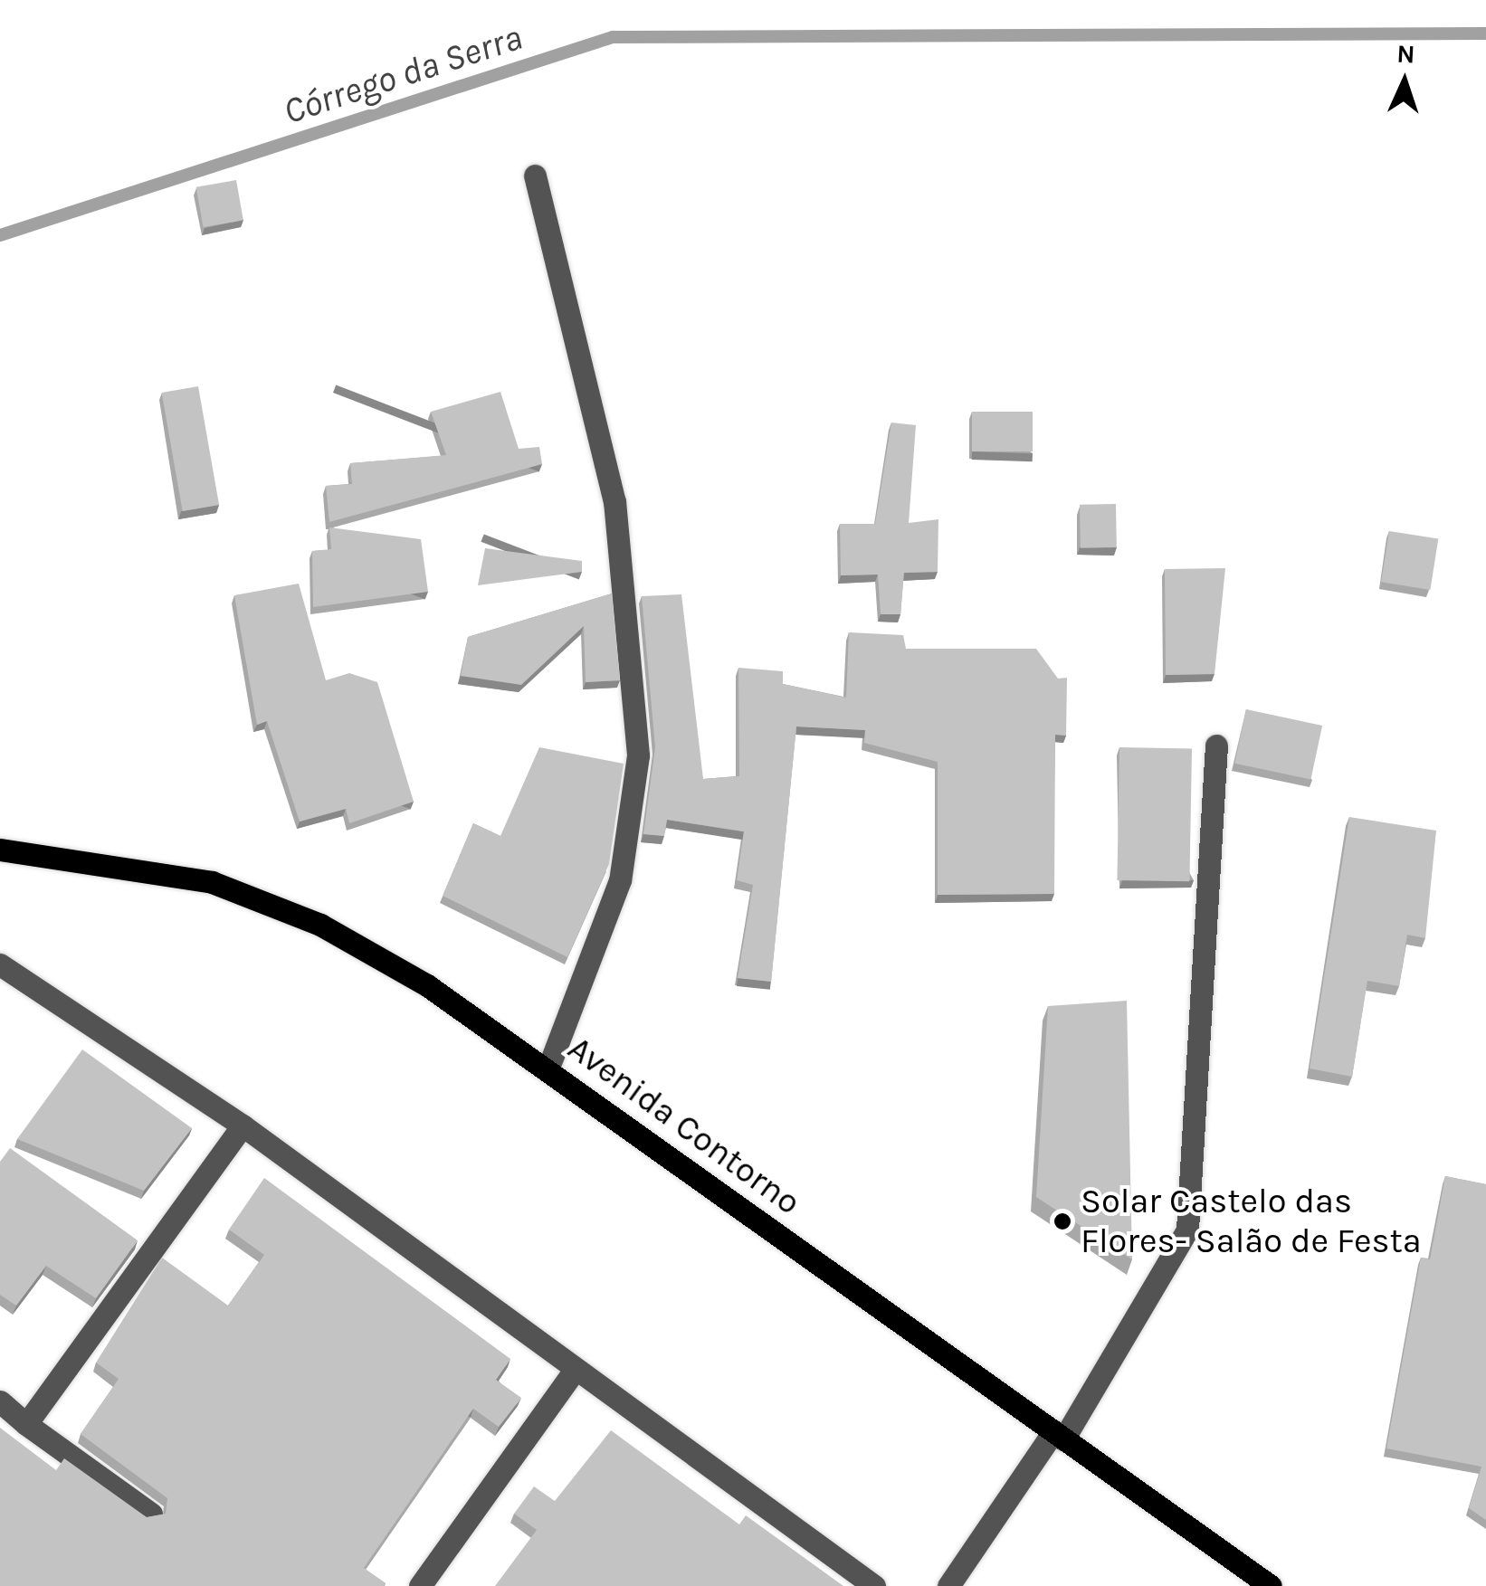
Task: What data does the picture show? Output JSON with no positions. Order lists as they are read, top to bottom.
{
  "streets": {
    "main road": ["Avenida Contorno"]
  },
  "water": ["Córrego da Serra"],
  "places": ["Solar Castelo das Flores- Salão de Festa"],
  "north": "top"
}
